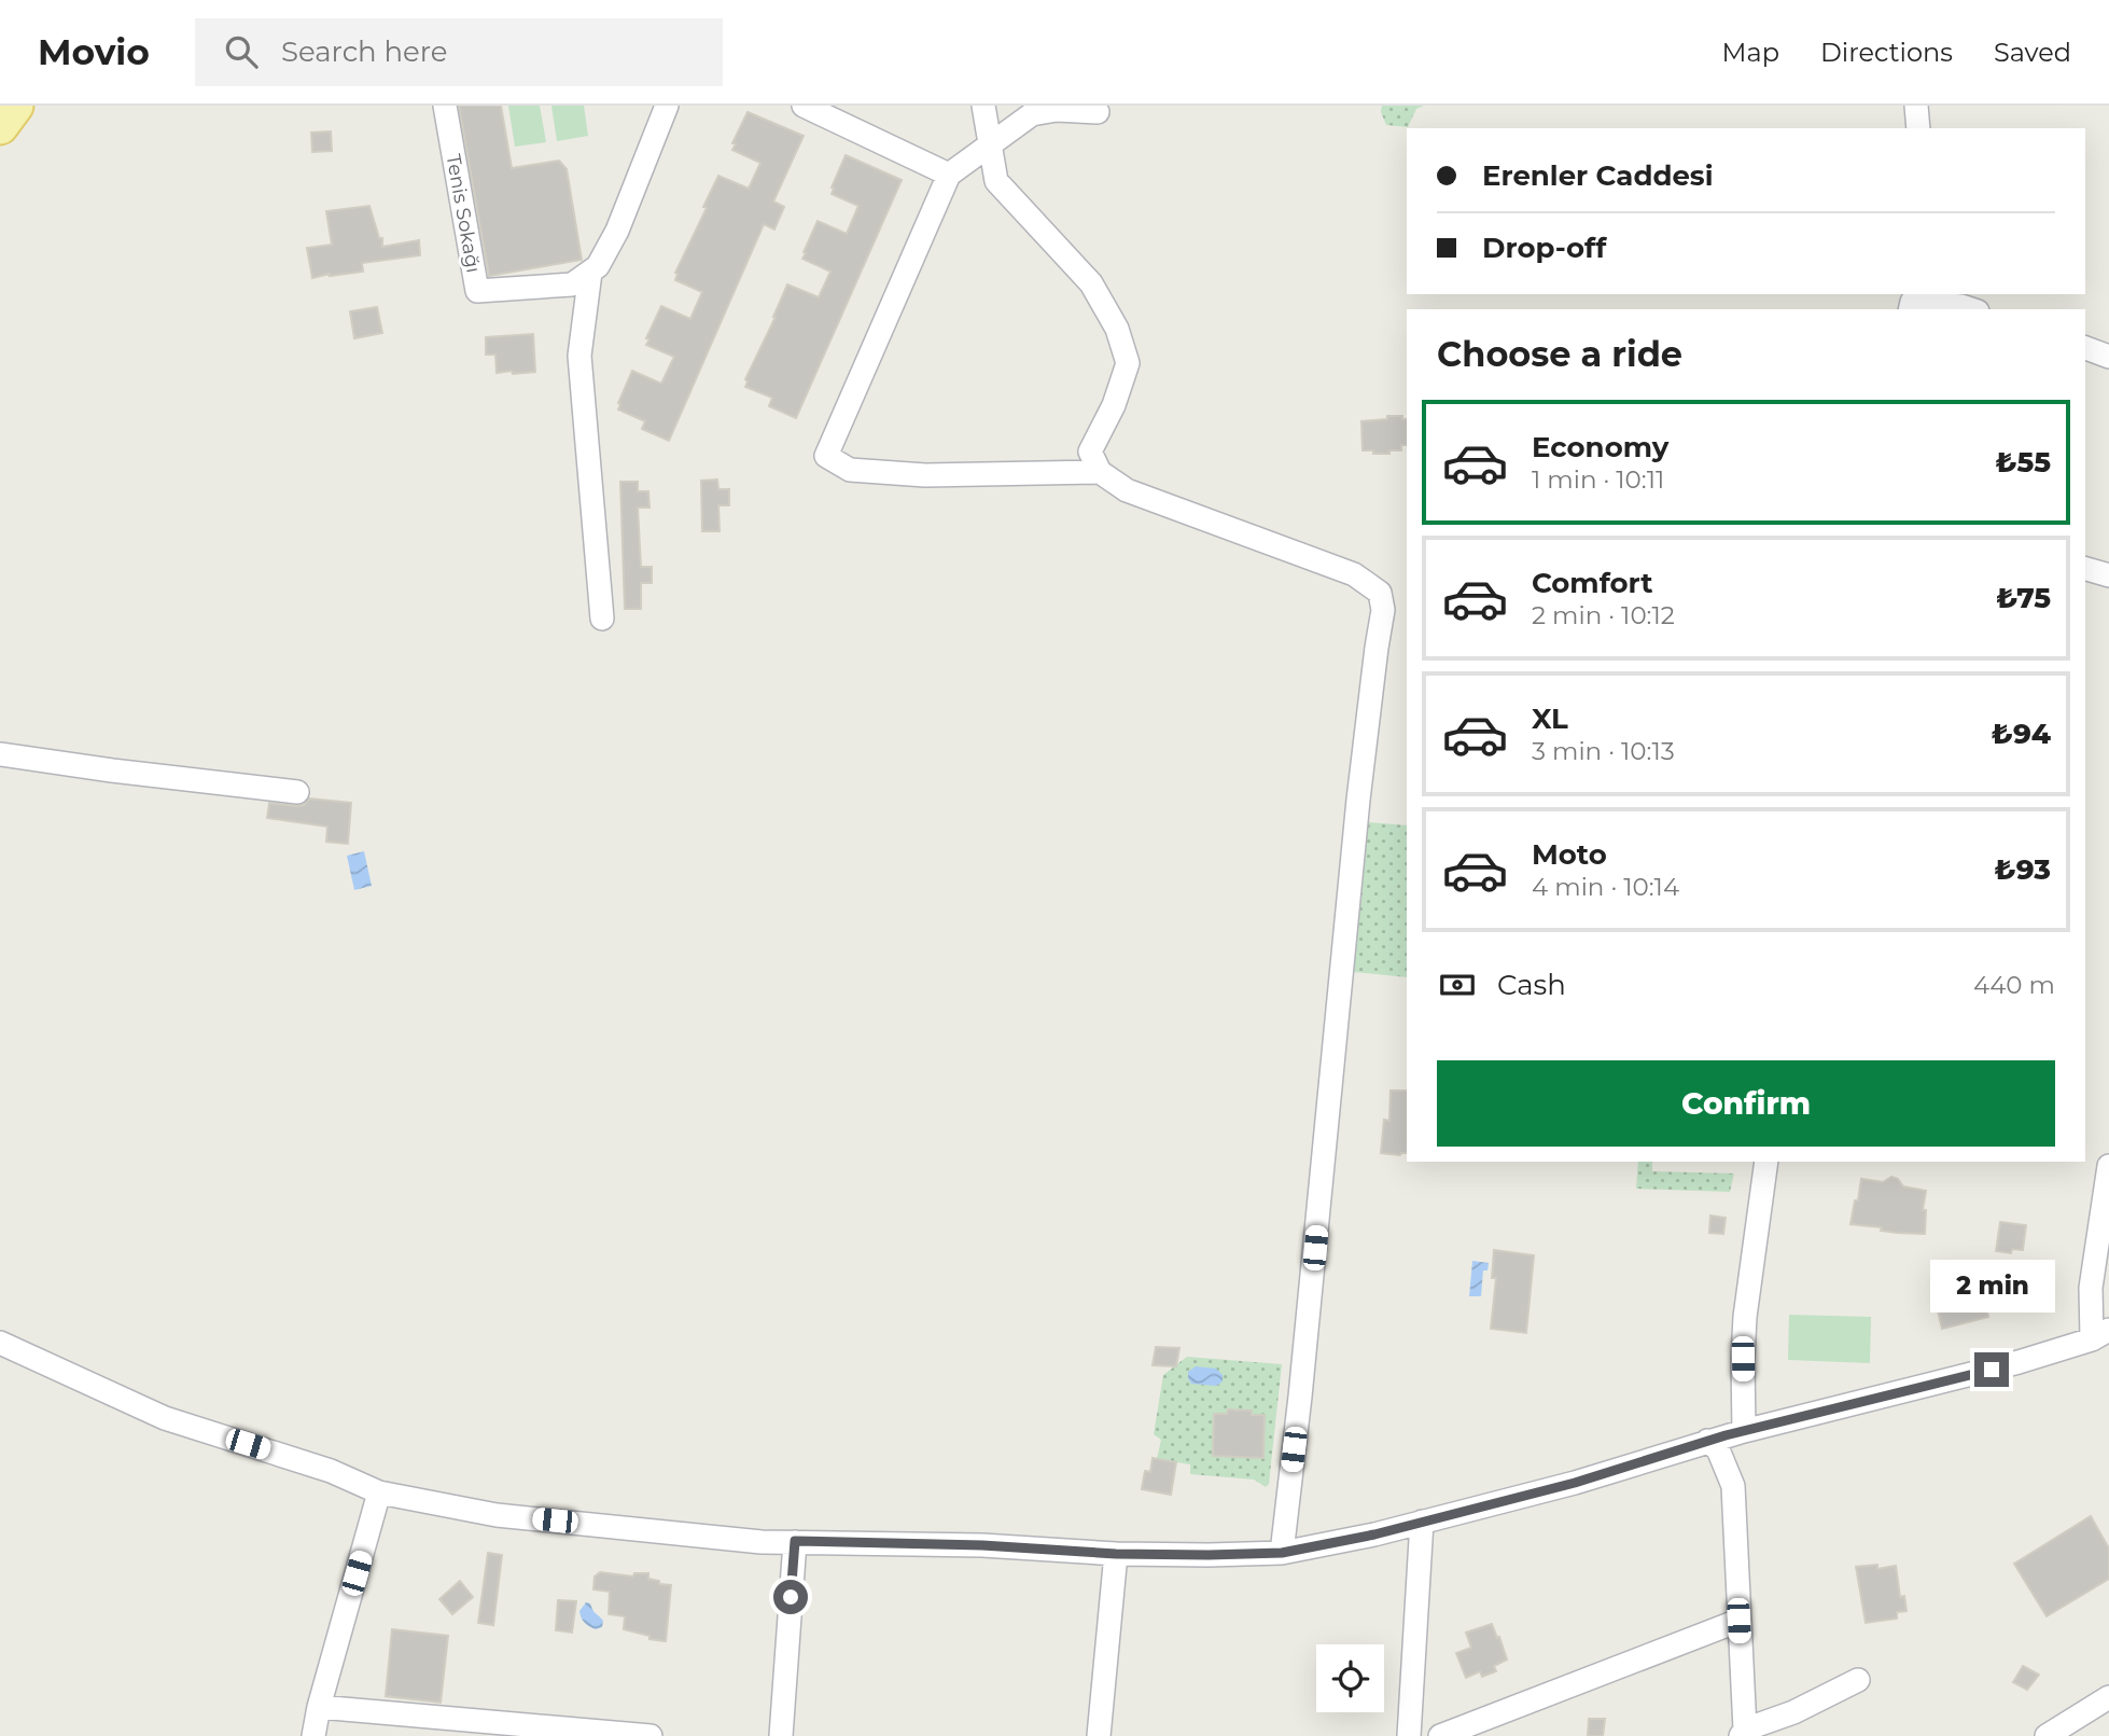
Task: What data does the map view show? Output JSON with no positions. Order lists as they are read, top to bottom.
{
  "streets": {
    "street": ["Tenis Sokağı"]
  },
  "page": {
    "header": "Movio",
    "search": "Search here",
    "nav": ["Map", "Directions", "Saved"],
    "banner": ["Erenler Caddesi", "Drop-off"],
    "heading": "Choose a ride",
    "list": [
      {
        "name": "Economy",
        "note": "1 min · 10:11",
        "value": "₺55"
      },
      {
        "name": "Comfort",
        "note": "2 min · 10:12",
        "value": "₺75"
      },
      {
        "name": "XL",
        "note": "3 min · 10:13",
        "value": "₺94"
      },
      {
        "name": "Moto",
        "note": "4 min · 10:14",
        "value": "₺93"
      }
    ],
    "pay": ["Cash", "440 m"],
    "buttons": "Confirm",
    "bubble": "2 min"
  }
}
